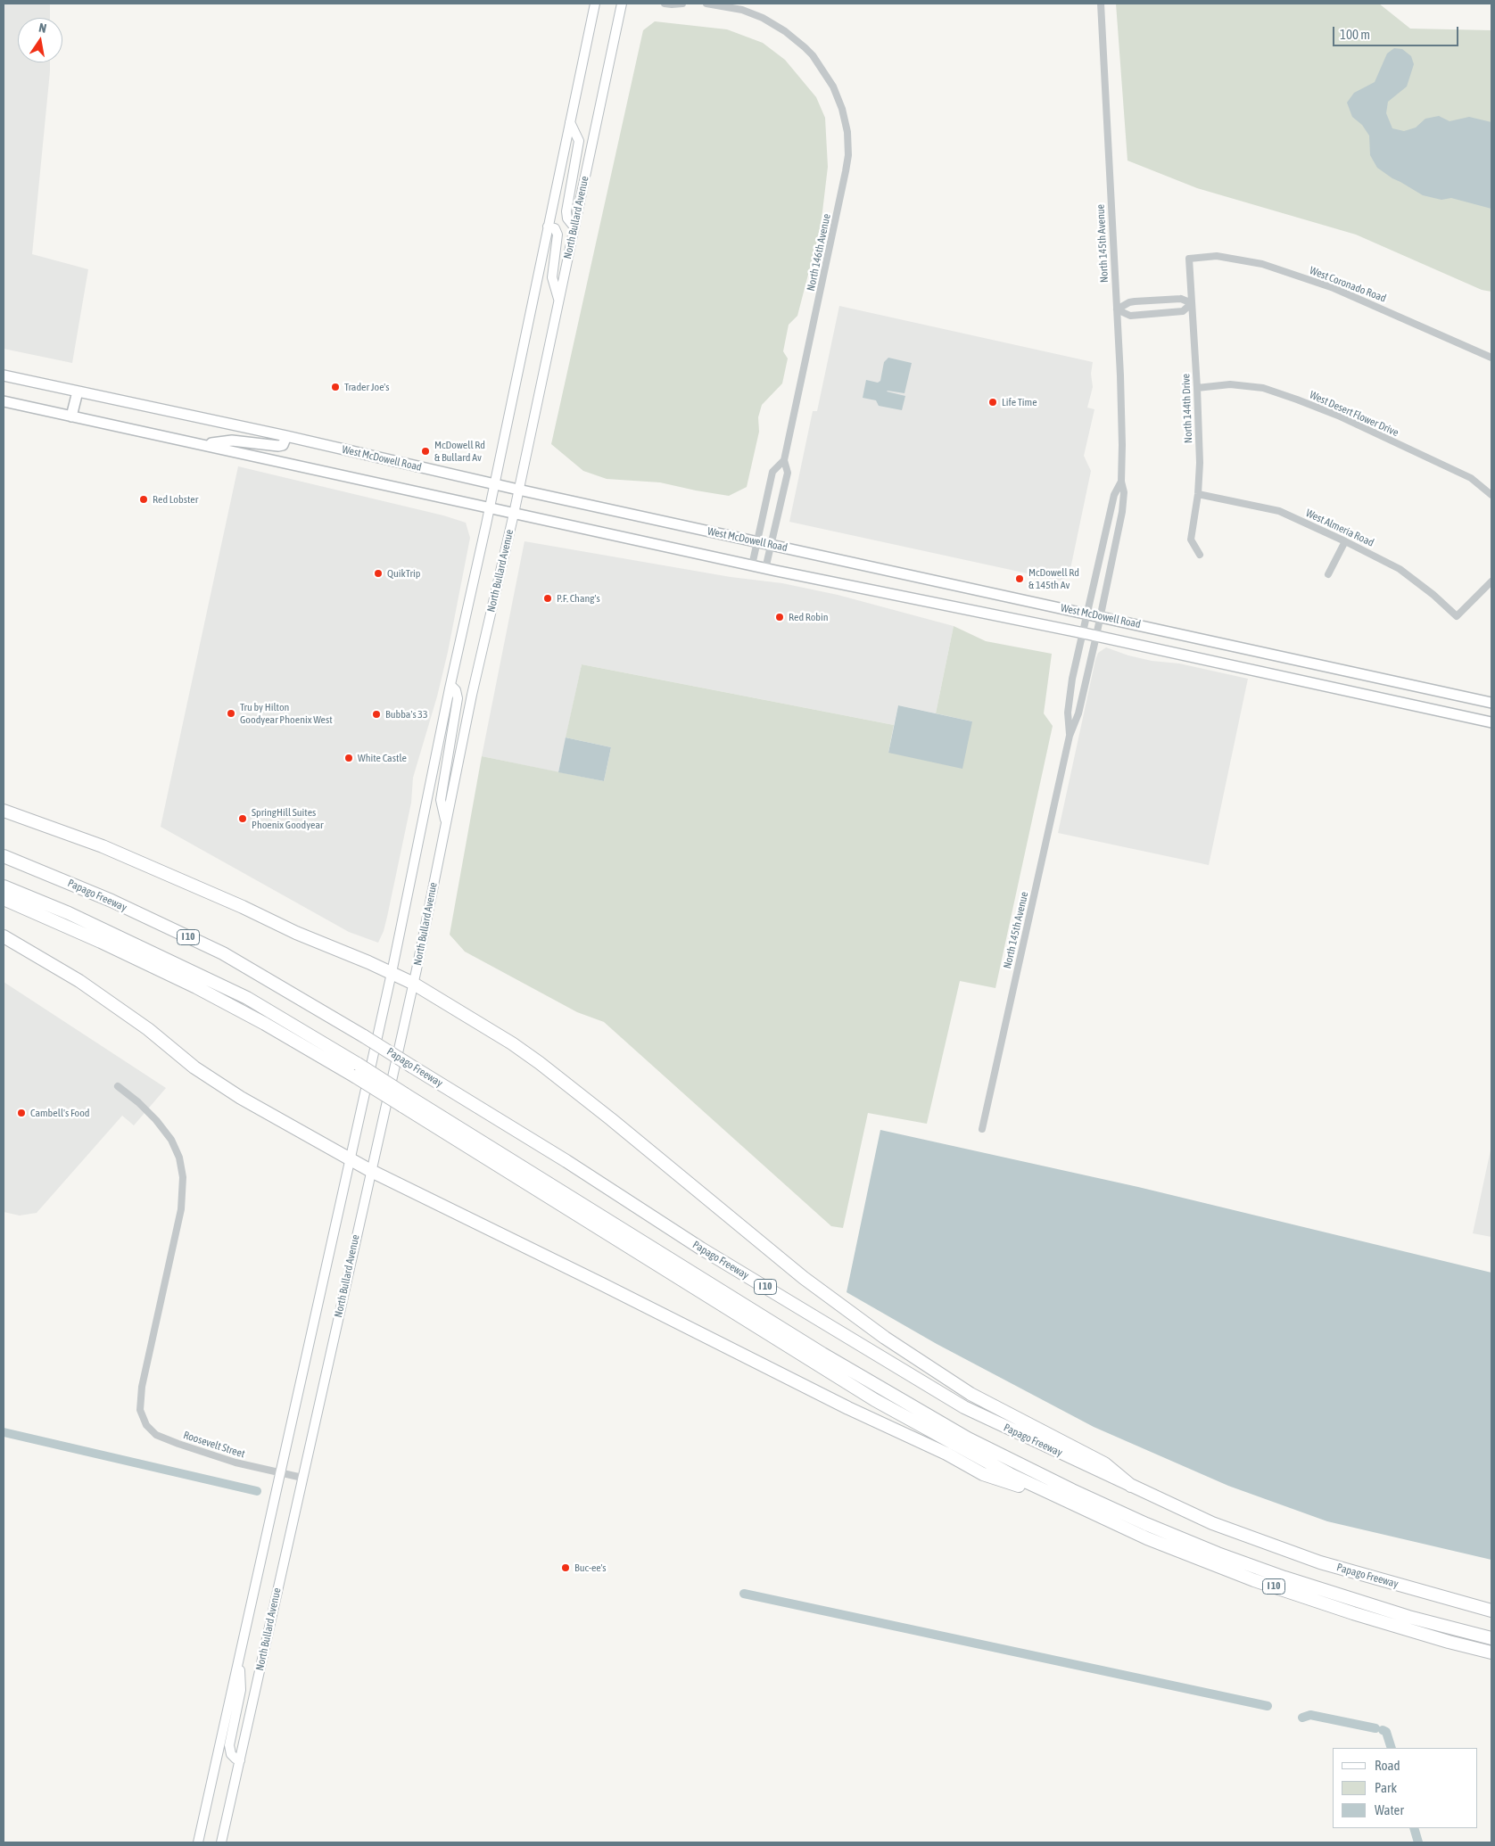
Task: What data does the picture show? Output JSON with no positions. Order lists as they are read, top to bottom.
{
  "streets": {
    "highway": ["Papago Freeway", "I 10"],
    "main road": ["North Bullard Avenue", "West McDowell Road"],
    "street": [
      "North 145th Avenue",
      "North 146th Avenue",
      "West Coronado Road",
      "North 144th Drive",
      "West Desert Flower Drive",
      "West Almeria Road",
      "Roosevelt Street"
    ]
  },
  "crossings": [
    ["North Bullard Avenue", "West McDowell Road"],
    ["North Bullard Avenue", "Roosevelt Street"],
    ["North 145th Avenue", "West McDowell Road"],
    ["North 146th Avenue", "West McDowell Road"],
    ["West Coronado Road", "North 144th Drive"],
    ["North 144th Drive", "West Desert Flower Drive"],
    ["North 144th Drive", "West Almeria Road"]
  ],
  "places": [
    "Trader Joe's",
    "Life Time",
    "McDowell Rd & Bullard Av",
    "Red Lobster",
    "QuikTrip",
    "McDowell Rd & 145th Av",
    "P.F. Chang's",
    "Red Robin",
    "Tru by Hilton Goodyear Phoenix West",
    "Bubba's 33",
    "White Castle",
    "SpringHill Suites Phoenix Goodyear",
    "Cambell's Food",
    "Buc-ee's"
  ],
  "legend": ["Road", "Park", "Water"],
  "scale_bar": "100 m",
  "north": "top"
}
